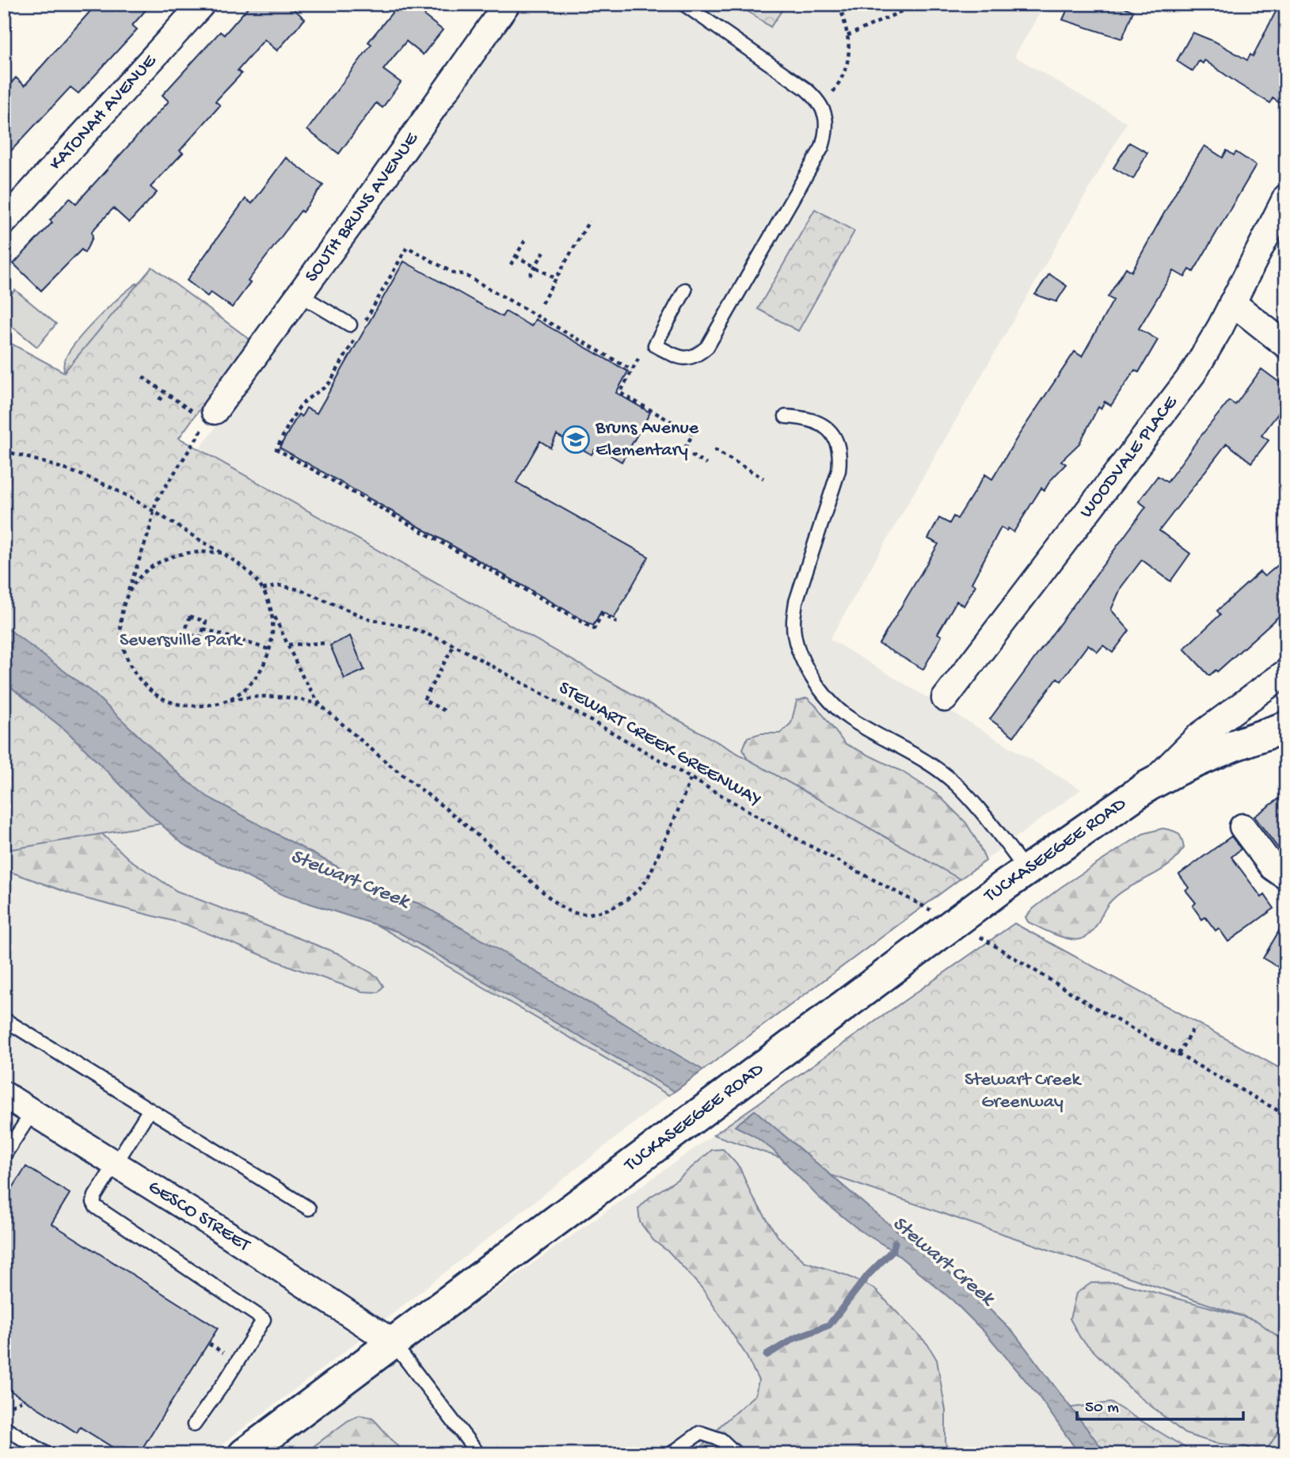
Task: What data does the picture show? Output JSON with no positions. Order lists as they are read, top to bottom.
{
  "streets": {
    "main road": ["TUCKASEEGEE ROAD"],
    "street": [
      "KATONAH AVENUE",
      "SOUTH BRUNS AVENUE",
      "WOODVALE PLACE",
      "GESCO STREET"
    ],
    "path": ["STEWART CREEK GREENWAY"]
  },
  "crossings": [
    ["TUCKASEEGEE ROAD", "GESCO STREET"]
  ],
  "water": ["Stewart Creek"],
  "parks": ["Seversville Park", "Stewart Creek Greenway"],
  "places": {
    "school or university": ["Bruns Avenue Elementary"]
  },
  "scale_bar": "50 m"
}
